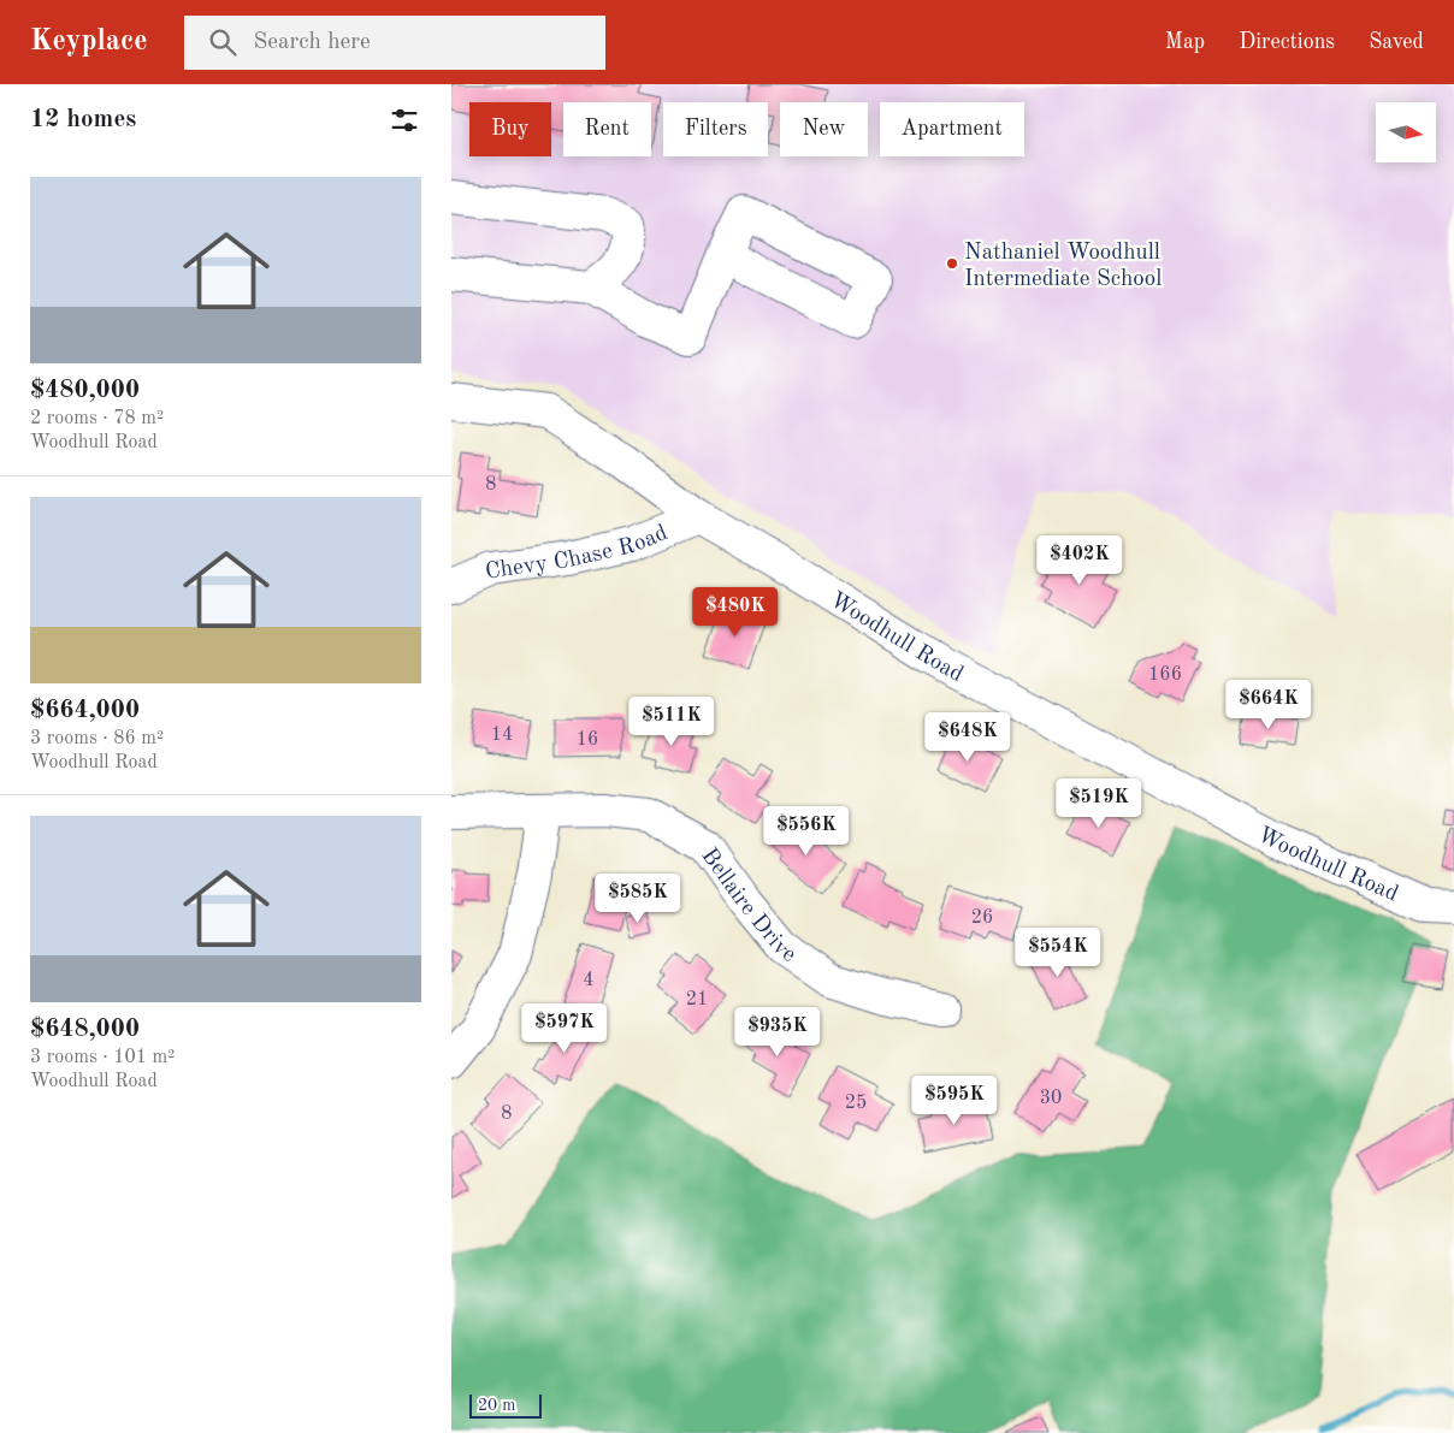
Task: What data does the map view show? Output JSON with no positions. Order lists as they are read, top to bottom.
{
  "streets": {
    "street": ["Chevy Chase Road", "Woodhull Road", "Bellaire Drive"]
  },
  "crossings": [
    ["Chevy Chase Road", "Woodhull Road"]
  ],
  "places": ["Nathaniel Woodhull Intermediate School"],
  "house_numbers": [
    "8",
    "166",
    "14",
    "16",
    "26",
    "4",
    "21",
    "30",
    "25",
    "8"
  ],
  "scale_bar": "20 m",
  "north": "right",
  "page": {
    "header": "Keyplace",
    "search": "Search here",
    "nav": ["Map", "Directions", "Saved"],
    "heading": "12 homes",
    "chip": [
      "Buy",
      "Rent",
      "Filters",
      "New",
      "Apartment"
    ],
    "list": [
      {
        "name": "$480,000",
        "note": "2 rooms · 78 m² · Woodhull Road"
      },
      {
        "name": "$664,000",
        "note": "3 rooms · 86 m² · Woodhull Road"
      },
      {
        "name": "$648,000",
        "note": "3 rooms · 101 m² · Woodhull Road"
      }
    ],
    "price": [
      "$402K",
      "$480K",
      "$664K",
      "$511K",
      "$648K",
      "$519K",
      "$556K",
      "$585K",
      "$554K",
      "$597K",
      "$935K",
      "$595K"
    ],
    "scale": "20 m"
  }
}
